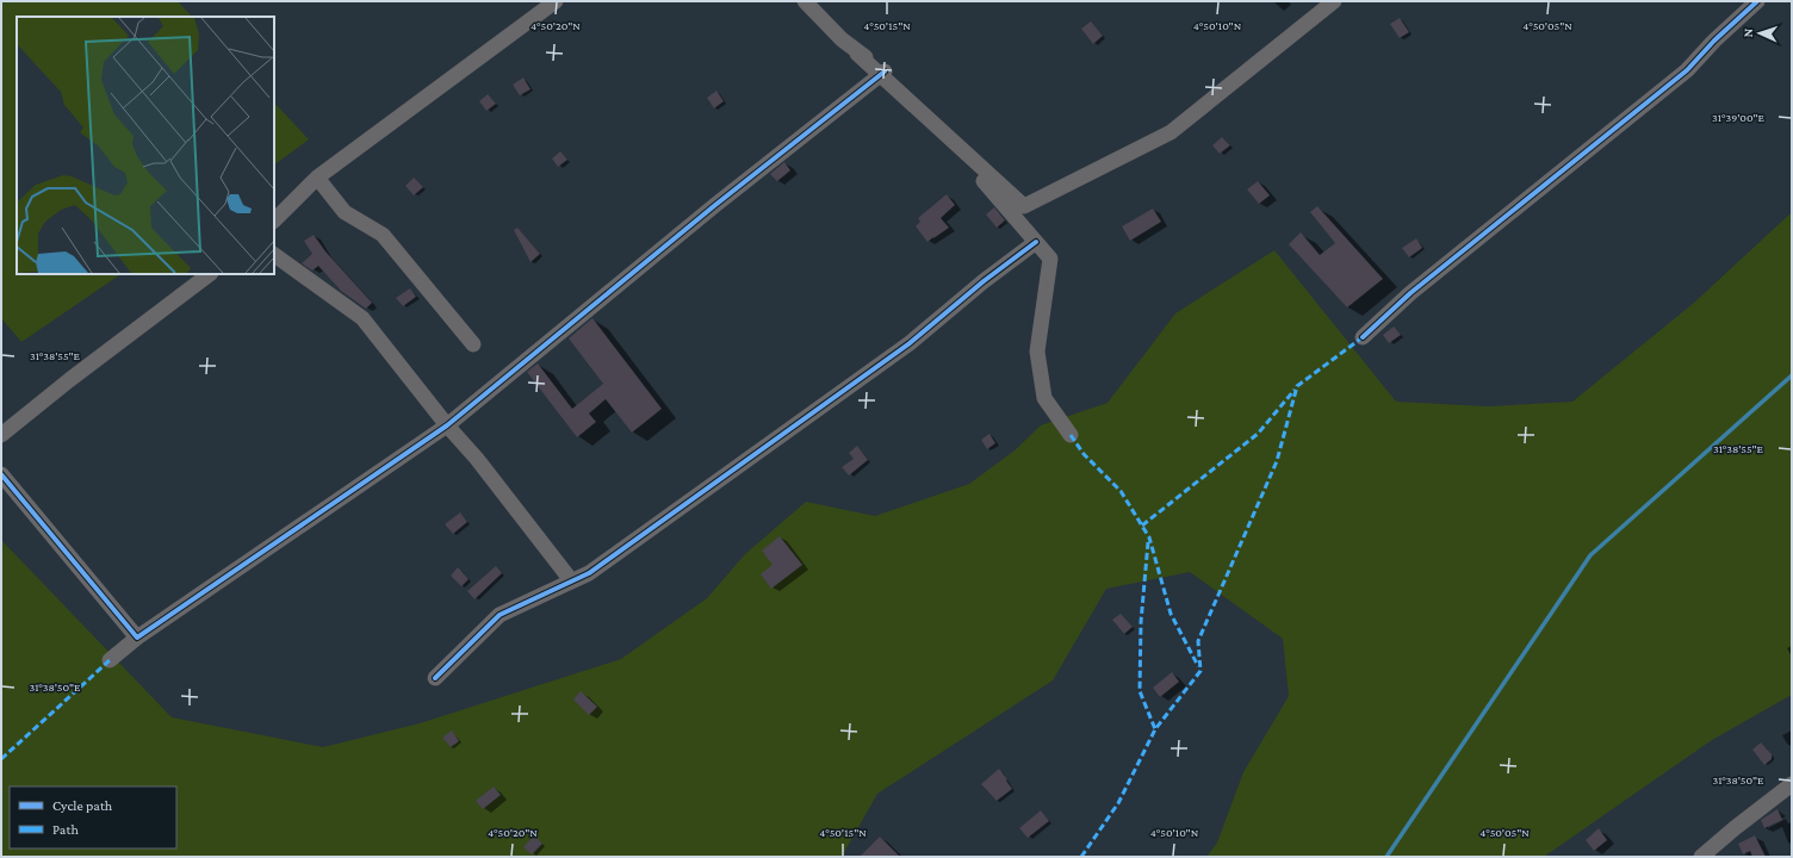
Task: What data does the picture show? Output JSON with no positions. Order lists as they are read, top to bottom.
{
  "legend": ["Cycle path", "Path"],
  "north": "left",
  "coordinates": [
    "4°50'20\"N",
    "4°50'15\"N",
    "4°50'10\"N",
    "4°50'05\"N",
    "31°39'00\"E",
    "31°38'55\"E",
    "31°38'50\"E"
  ]
}
